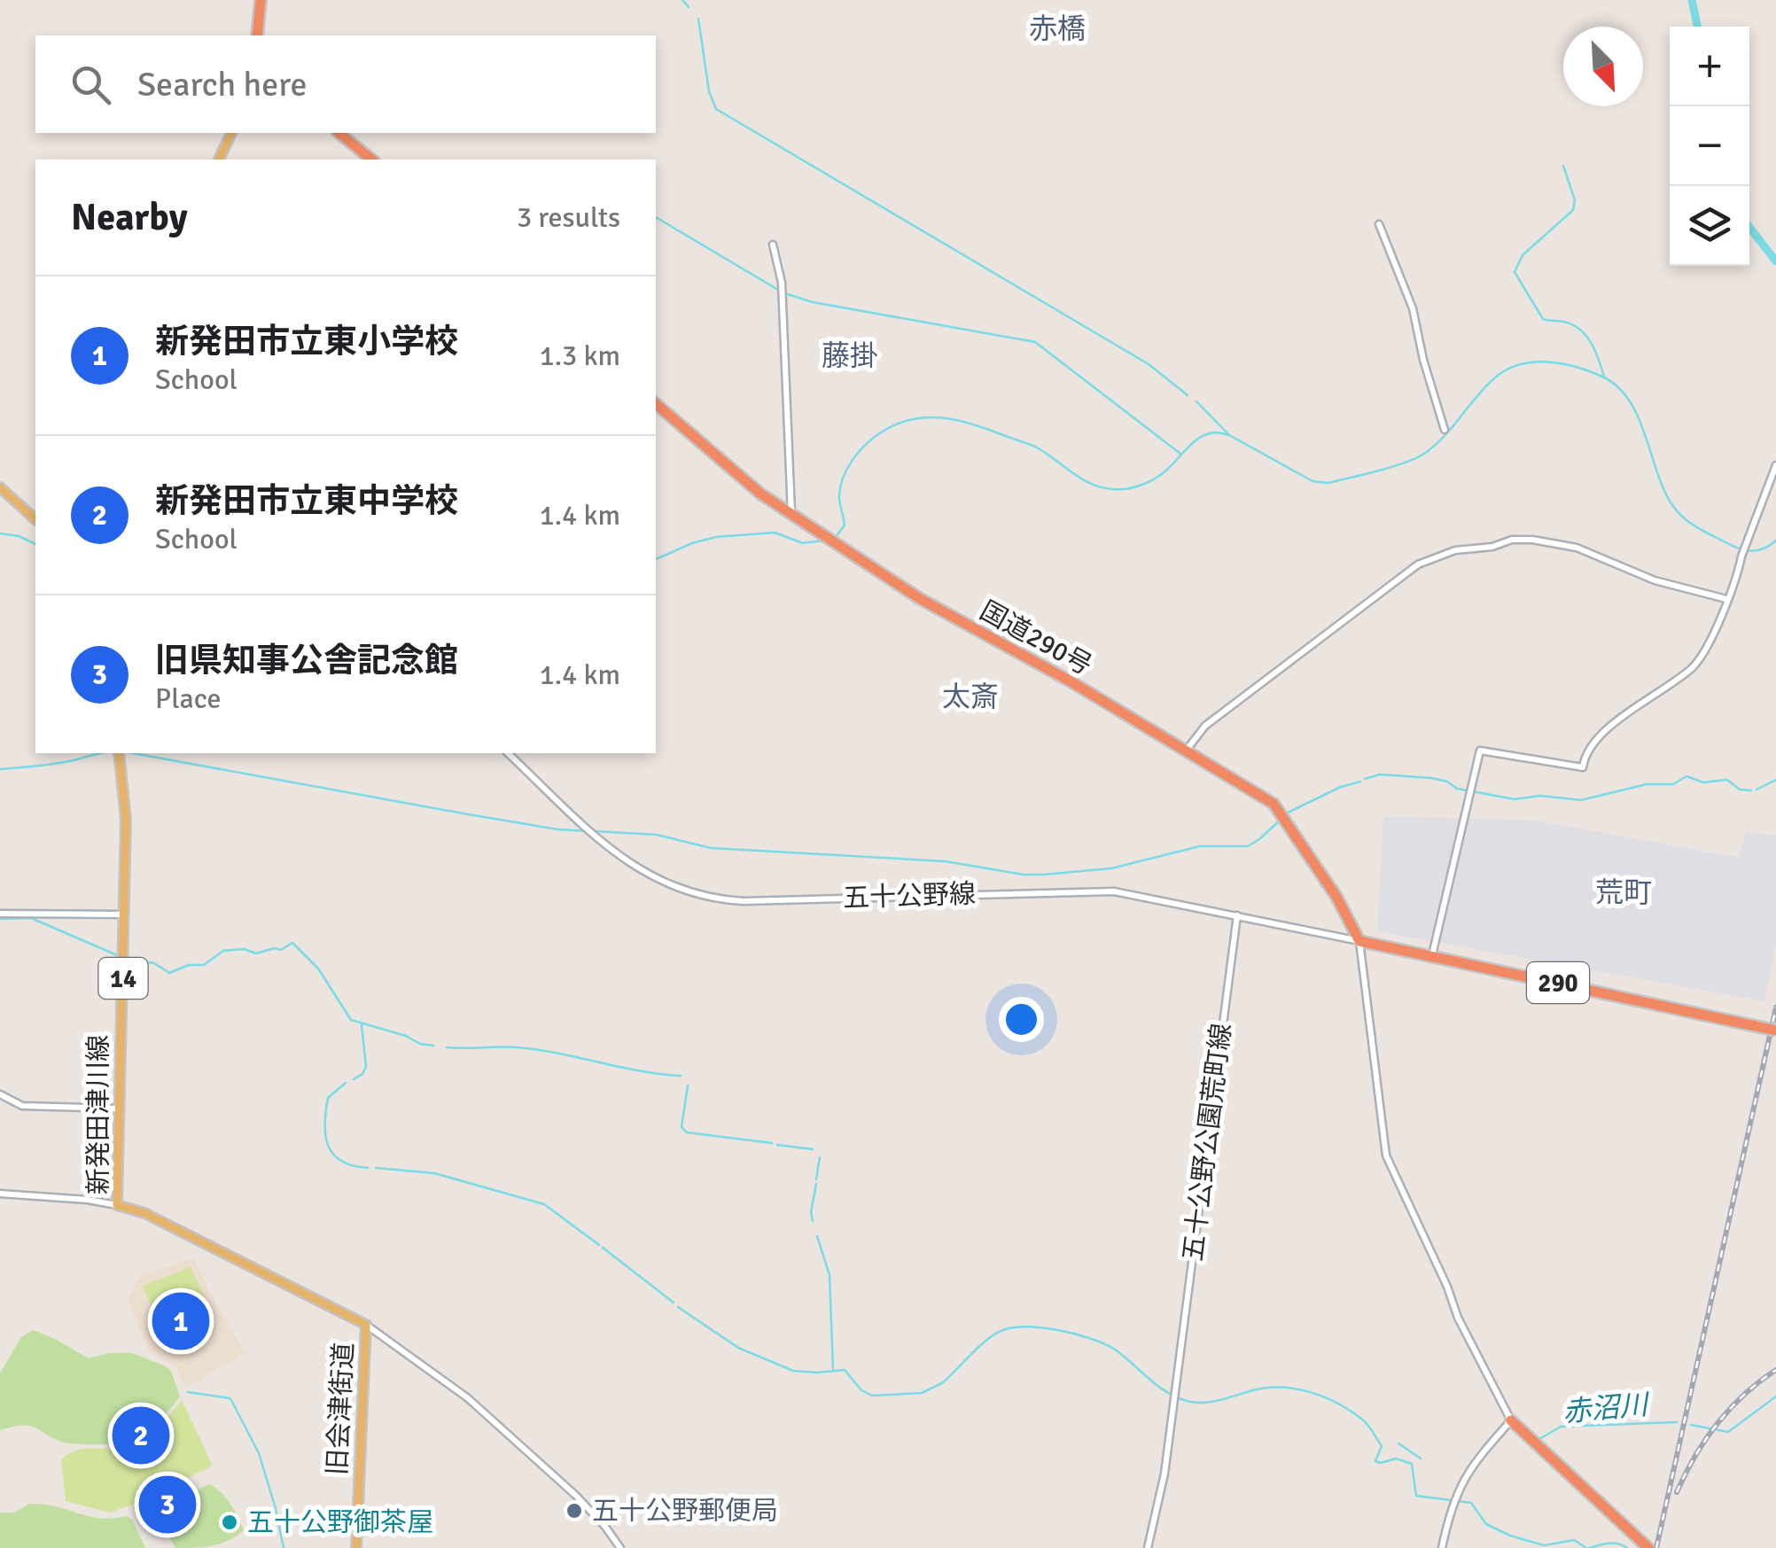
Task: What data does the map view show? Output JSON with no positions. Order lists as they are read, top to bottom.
{
  "streets": {
    "highway": ["国道290号", "290"],
    "main road": ["14", "新発田津川線", "旧会津街道"],
    "street": ["五十公野線", "五十公野公園荒町線"]
  },
  "crossings": [
    ["国道290号", "五十公野線"],
    ["国道290号", "290"],
    ["五十公野線", "290"],
    ["五十公野線", "五十公野公園荒町線"],
    ["新発田津川線", "旧会津街道"]
  ],
  "districts": [
    "赤橋",
    "藤掛",
    "太斎",
    "荒町"
  ],
  "water": ["赤沼川"],
  "places": ["五十公野郵便局", "五十公野御茶屋"],
  "north": "bottom right",
  "page": {
    "map_buttons": ["+", "−"],
    "search": "Search here",
    "heading": ["Nearby", "3 results"],
    "list": [
      {
        "mark": "1",
        "name": "新発田市立東小学校",
        "note": "School",
        "value": "1.3 km"
      },
      {
        "mark": "2",
        "name": "新発田市立東中学校",
        "note": "School",
        "value": "1.4 km"
      },
      {
        "mark": "3",
        "name": "旧県知事公舎記念館",
        "note": "Place",
        "value": "1.4 km"
      }
    ],
    "pins": ["1", "2", "3"]
  }
}
